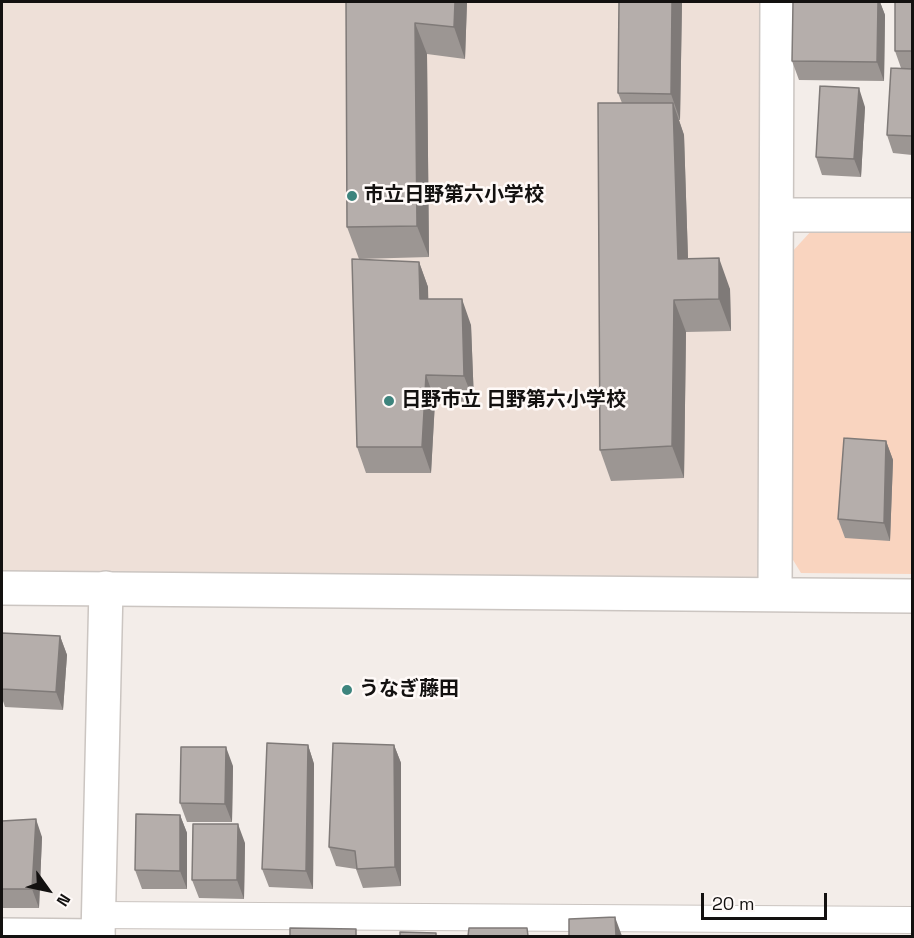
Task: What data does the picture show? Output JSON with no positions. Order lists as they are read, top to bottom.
{
  "places": ["市立日野第六小学校", "日野市立 日野第六小学校", "うなぎ藤田"],
  "scale_bar": "20 m",
  "north": "bottom right"
}
